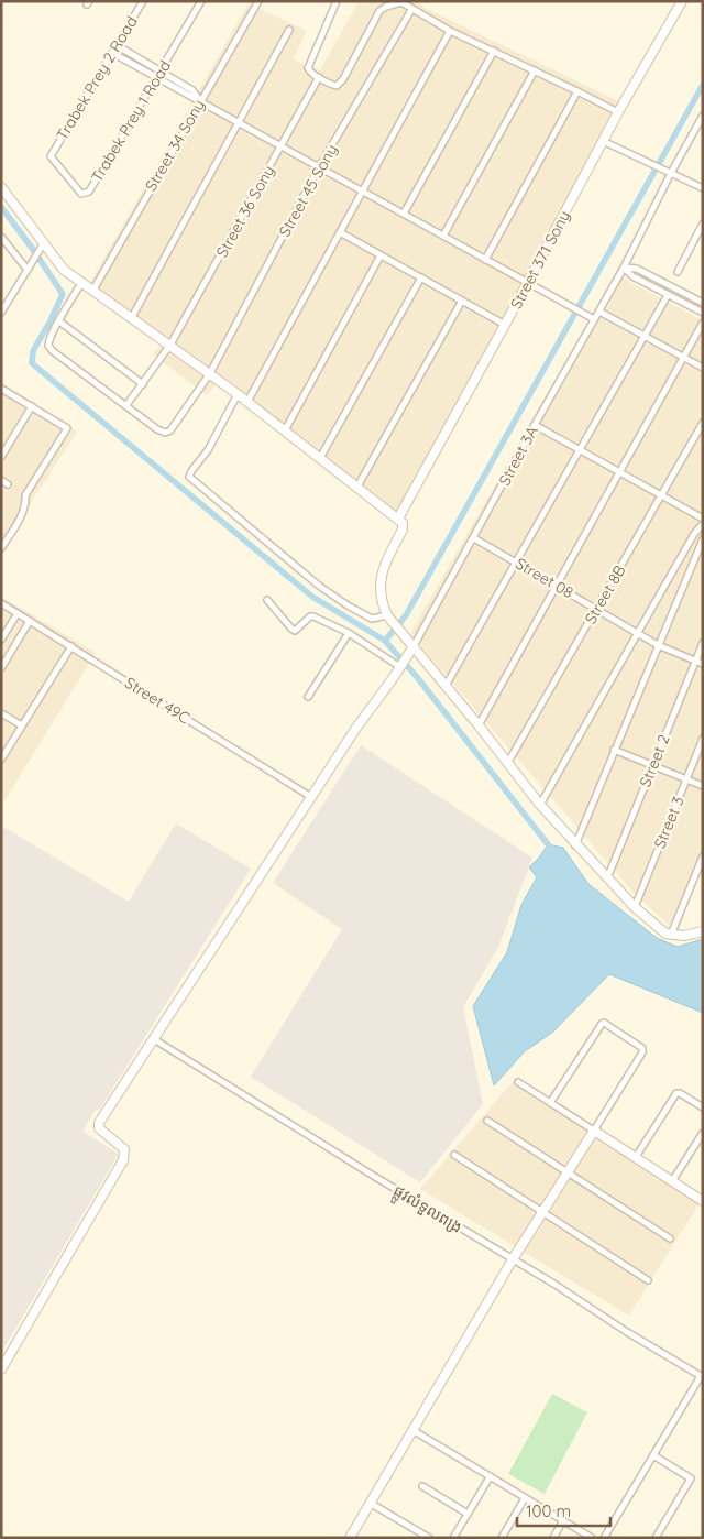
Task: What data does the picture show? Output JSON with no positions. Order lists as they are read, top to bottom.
{
  "streets": {
    "street": [
      "Trabek Prey 2 Road",
      "Trabek Prey 1 Road",
      "Street 34 Sony",
      "Street 45 Sony",
      "Street 36 Sony",
      "Street 371 Sony",
      "Street 3A",
      "Street 08",
      "Street 8B",
      "Street 49C",
      "Street 2",
      "Street 3",
      "ផ្លូវលំទួលពង្រ"
    ]
  },
  "crossings": [
    ["Trabek Prey 2 Road", "Trabek Prey 1 Road"],
    ["Street 45 Sony", "Street 36 Sony"],
    ["Street 3A", "Street 08"],
    ["Street 08", "Street 8B"],
    ["Street 08", "Street 2"]
  ],
  "scale_bar": "100 m"
}
